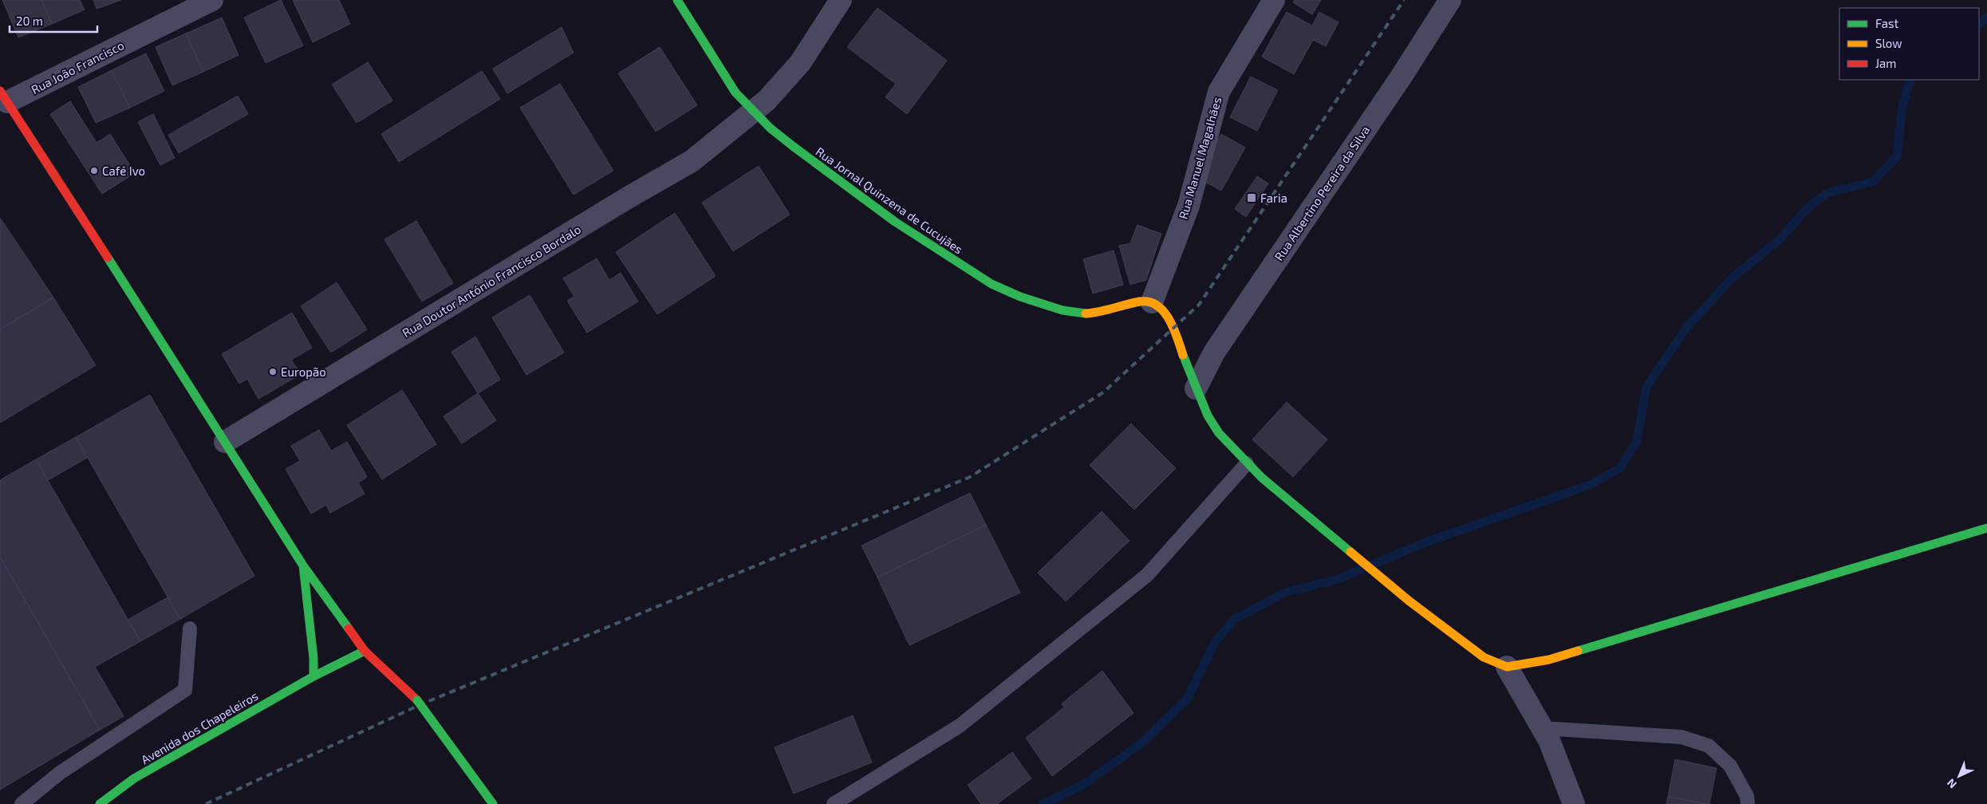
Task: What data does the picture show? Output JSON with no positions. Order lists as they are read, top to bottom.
{
  "streets": {
    "street": [
      "Rua João Francisco",
      "Rua Manuel Magalhães",
      "Rua Albertino Pereira da Silva",
      "Rua Jornal Quinzena de Cucujães",
      "Rua Doutor António Francisco Bordalo",
      "Avenida dos Chapeleiros"
    ]
  },
  "crossings": [
    ["Rua Manuel Magalhães", "Rua Jornal Quinzena de Cucujães"],
    ["Rua Jornal Quinzena de Cucujães", "Rua Doutor António Francisco Bordalo"]
  ],
  "places": {
    "other": ["Café Ivo", "Europão"],
    "transit": ["Faria"]
  },
  "legend": ["Fast", "Slow", "Jam"],
  "scale_bar": "20 m",
  "north": "bottom left"
}
